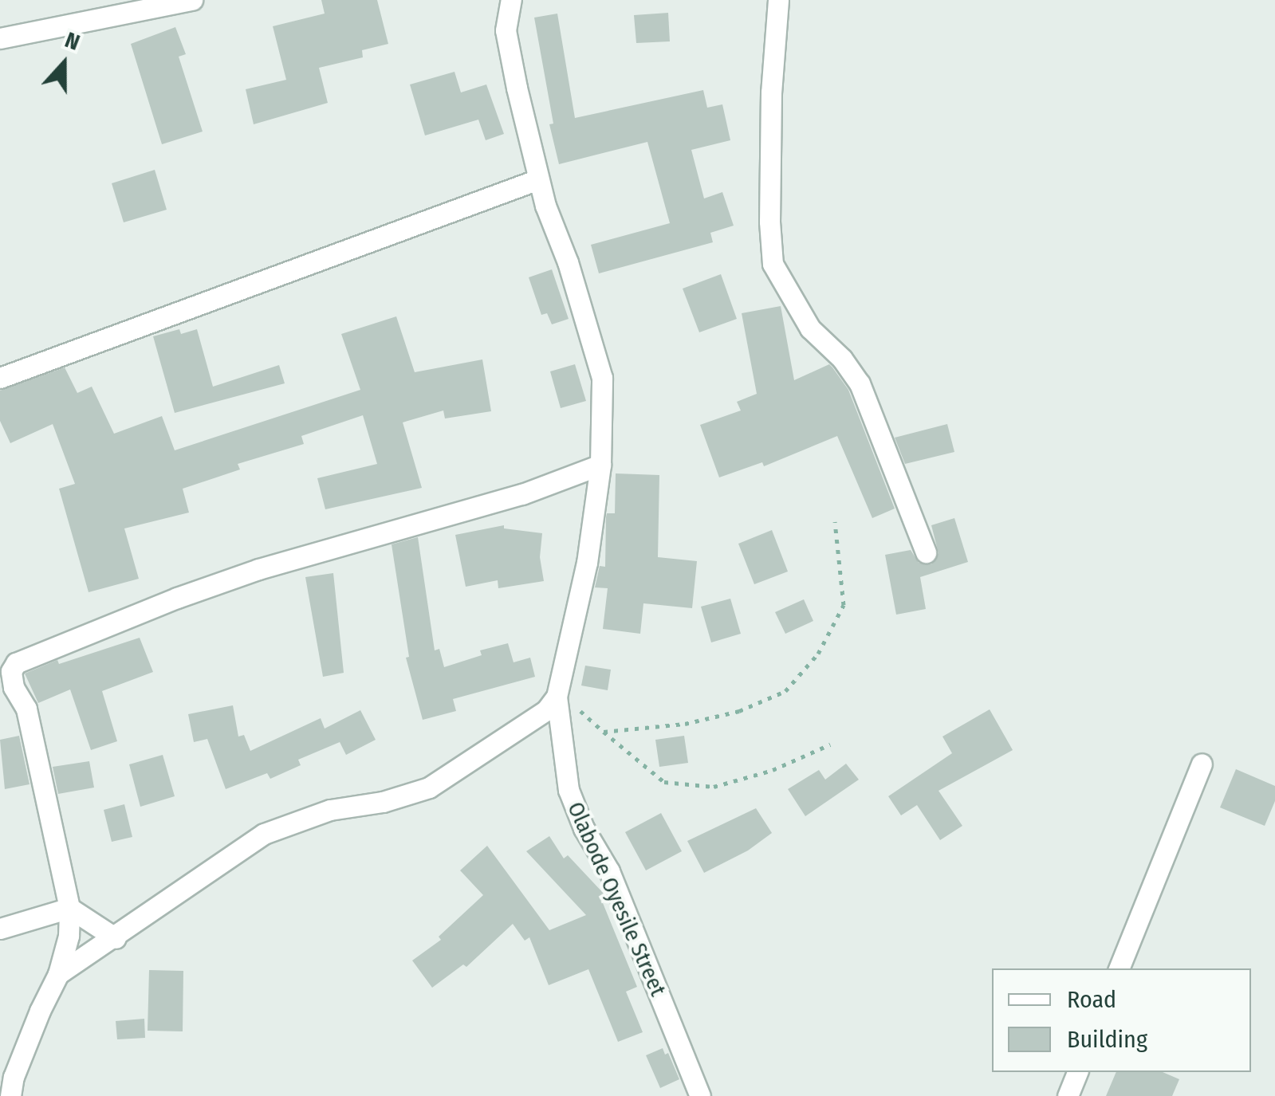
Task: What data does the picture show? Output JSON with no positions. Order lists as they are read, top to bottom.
{
  "streets": {
    "street": ["Olabode Oyesile Street"]
  },
  "legend": ["Road", "Building"],
  "north": "top"
}
